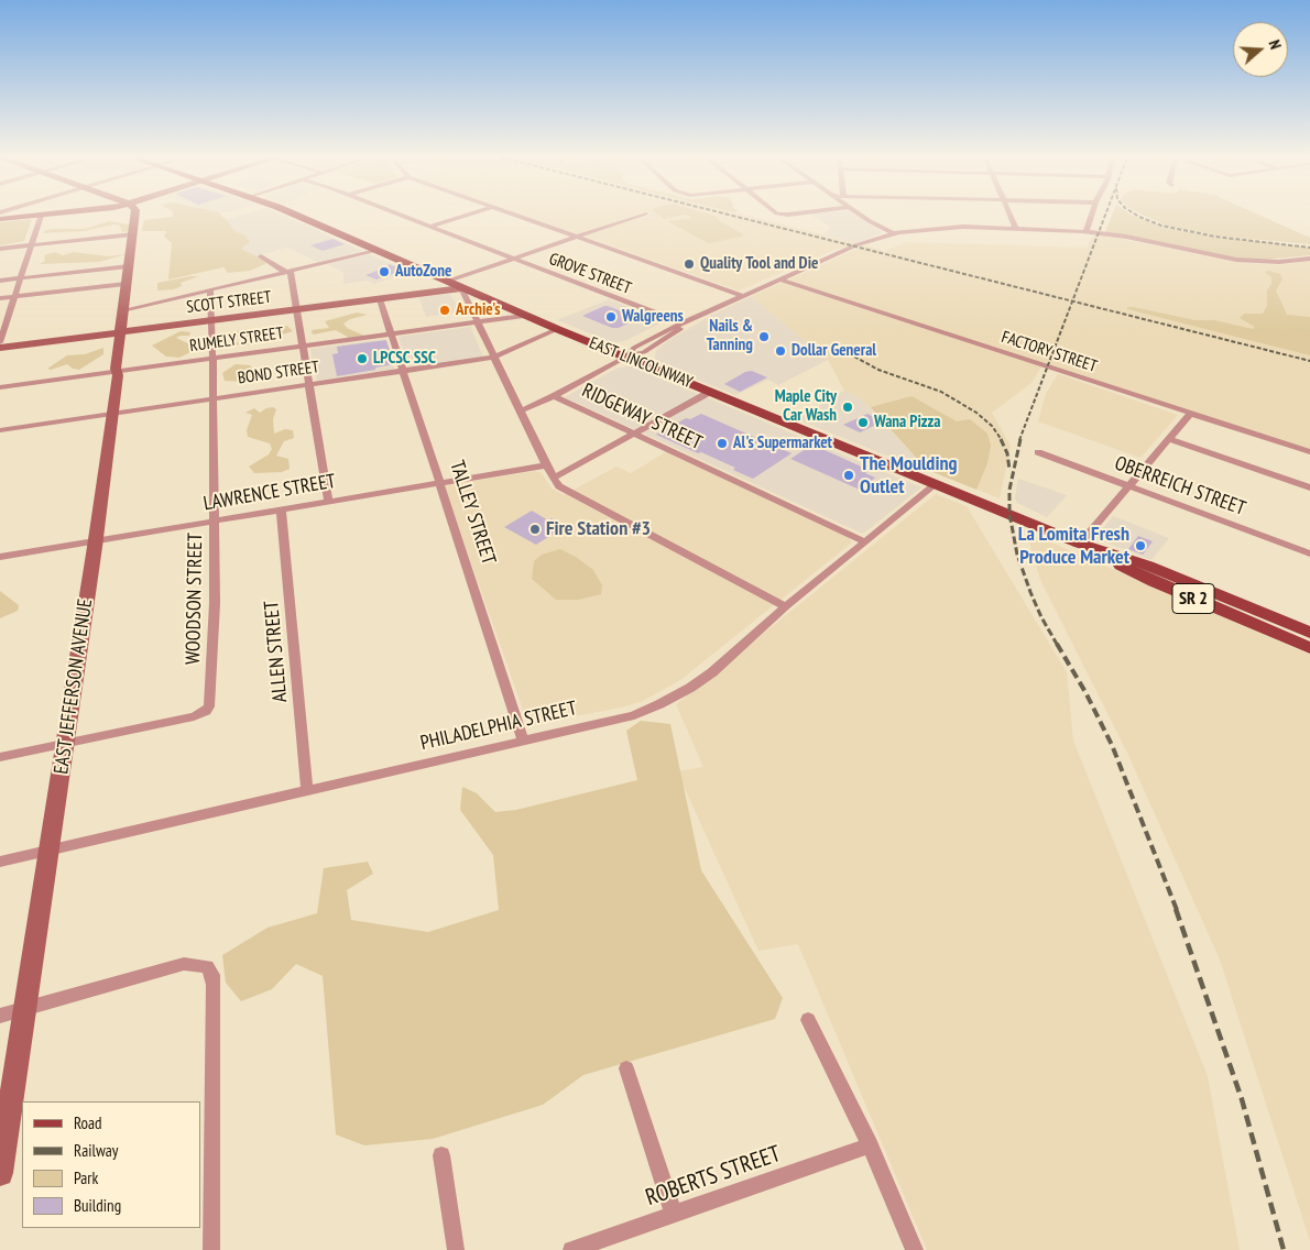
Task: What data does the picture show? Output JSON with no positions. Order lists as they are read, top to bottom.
{
  "streets": {
    "main road": ["EAST LINCOLNWAY", "SR 2"],
    "street": [
      "GROVE STREET",
      "SCOTT STREET",
      "RUMELY STREET",
      "FACTORY STREET",
      "BOND STREET",
      "RIDGEWAY STREET",
      "OBERREICH STREET",
      "LAWRENCE STREET",
      "TALLEY STREET",
      "WOODSON STREET",
      "ALLEN STREET",
      "EAST JEFFERSON AVENUE",
      "PHILADELPHIA STREET",
      "ROBERTS STREET"
    ]
  },
  "crossings": [
    ["SCOTT STREET", "EAST LINCOLNWAY"],
    ["SCOTT STREET", "TALLEY STREET"],
    ["SCOTT STREET", "WOODSON STREET"],
    ["SCOTT STREET", "EAST JEFFERSON AVENUE"],
    ["RUMELY STREET", "EAST LINCOLNWAY"],
    ["RUMELY STREET", "TALLEY STREET"],
    ["RUMELY STREET", "WOODSON STREET"],
    ["RUMELY STREET", "EAST JEFFERSON AVENUE"],
    ["EAST LINCOLNWAY", "BOND STREET"],
    ["EAST LINCOLNWAY", "PHILADELPHIA STREET"],
    ["BOND STREET", "TALLEY STREET"],
    ["BOND STREET", "WOODSON STREET"],
    ["BOND STREET", "EAST JEFFERSON AVENUE"],
    ["RIDGEWAY STREET", "PHILADELPHIA STREET"],
    ["LAWRENCE STREET", "TALLEY STREET"],
    ["LAWRENCE STREET", "WOODSON STREET"],
    ["LAWRENCE STREET", "ALLEN STREET"],
    ["LAWRENCE STREET", "EAST JEFFERSON AVENUE"],
    ["TALLEY STREET", "PHILADELPHIA STREET"],
    ["WOODSON STREET", "EAST JEFFERSON AVENUE"],
    ["ALLEN STREET", "PHILADELPHIA STREET"],
    ["EAST JEFFERSON AVENUE", "PHILADELPHIA STREET"]
  ],
  "places": [
    "Quality Tool and Die",
    "AutoZone",
    "Archie's",
    "Walgreens",
    "Nails & Tanning",
    "Dollar General",
    "LPCSC SSC",
    "Maple City Car Wash",
    "Wana Pizza",
    "Al's Supermarket",
    "The Moulding Outlet",
    "Fire Station #3",
    "La Lomita Fresh Produce Market"
  ],
  "legend": [
    "Road",
    "Railway",
    "Park",
    "Building"
  ],
  "north": "right"
}
